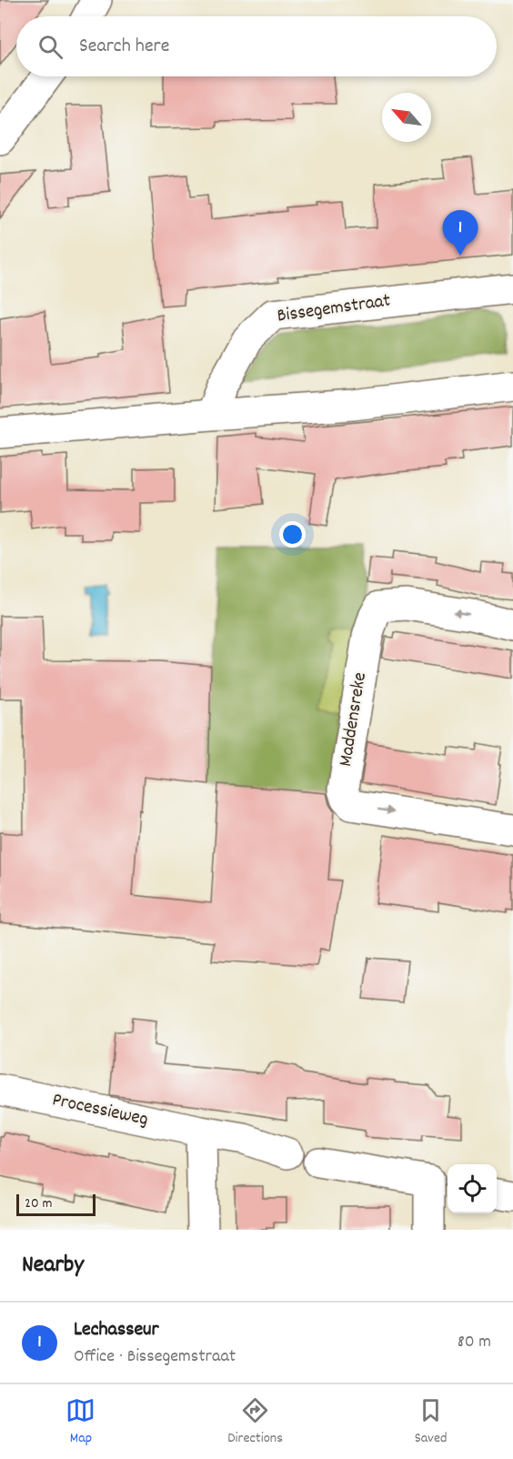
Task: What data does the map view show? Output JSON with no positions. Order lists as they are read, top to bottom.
{
  "streets": {
    "street": ["Bissegemstraat", "Maddensreke", "Processieweg"]
  },
  "scale_bar": "20 m",
  "north": "top left",
  "page": {
    "search": "Search here",
    "pins": "1",
    "scale": "20 m",
    "heading": "Nearby",
    "list": [
      {
        "mark": "1",
        "name": "Lechasseur",
        "note": "Office · Bissegemstraat",
        "value": "80 m"
      }
    ],
    "nav": ["Map", "Directions", "Saved"]
  }
}
